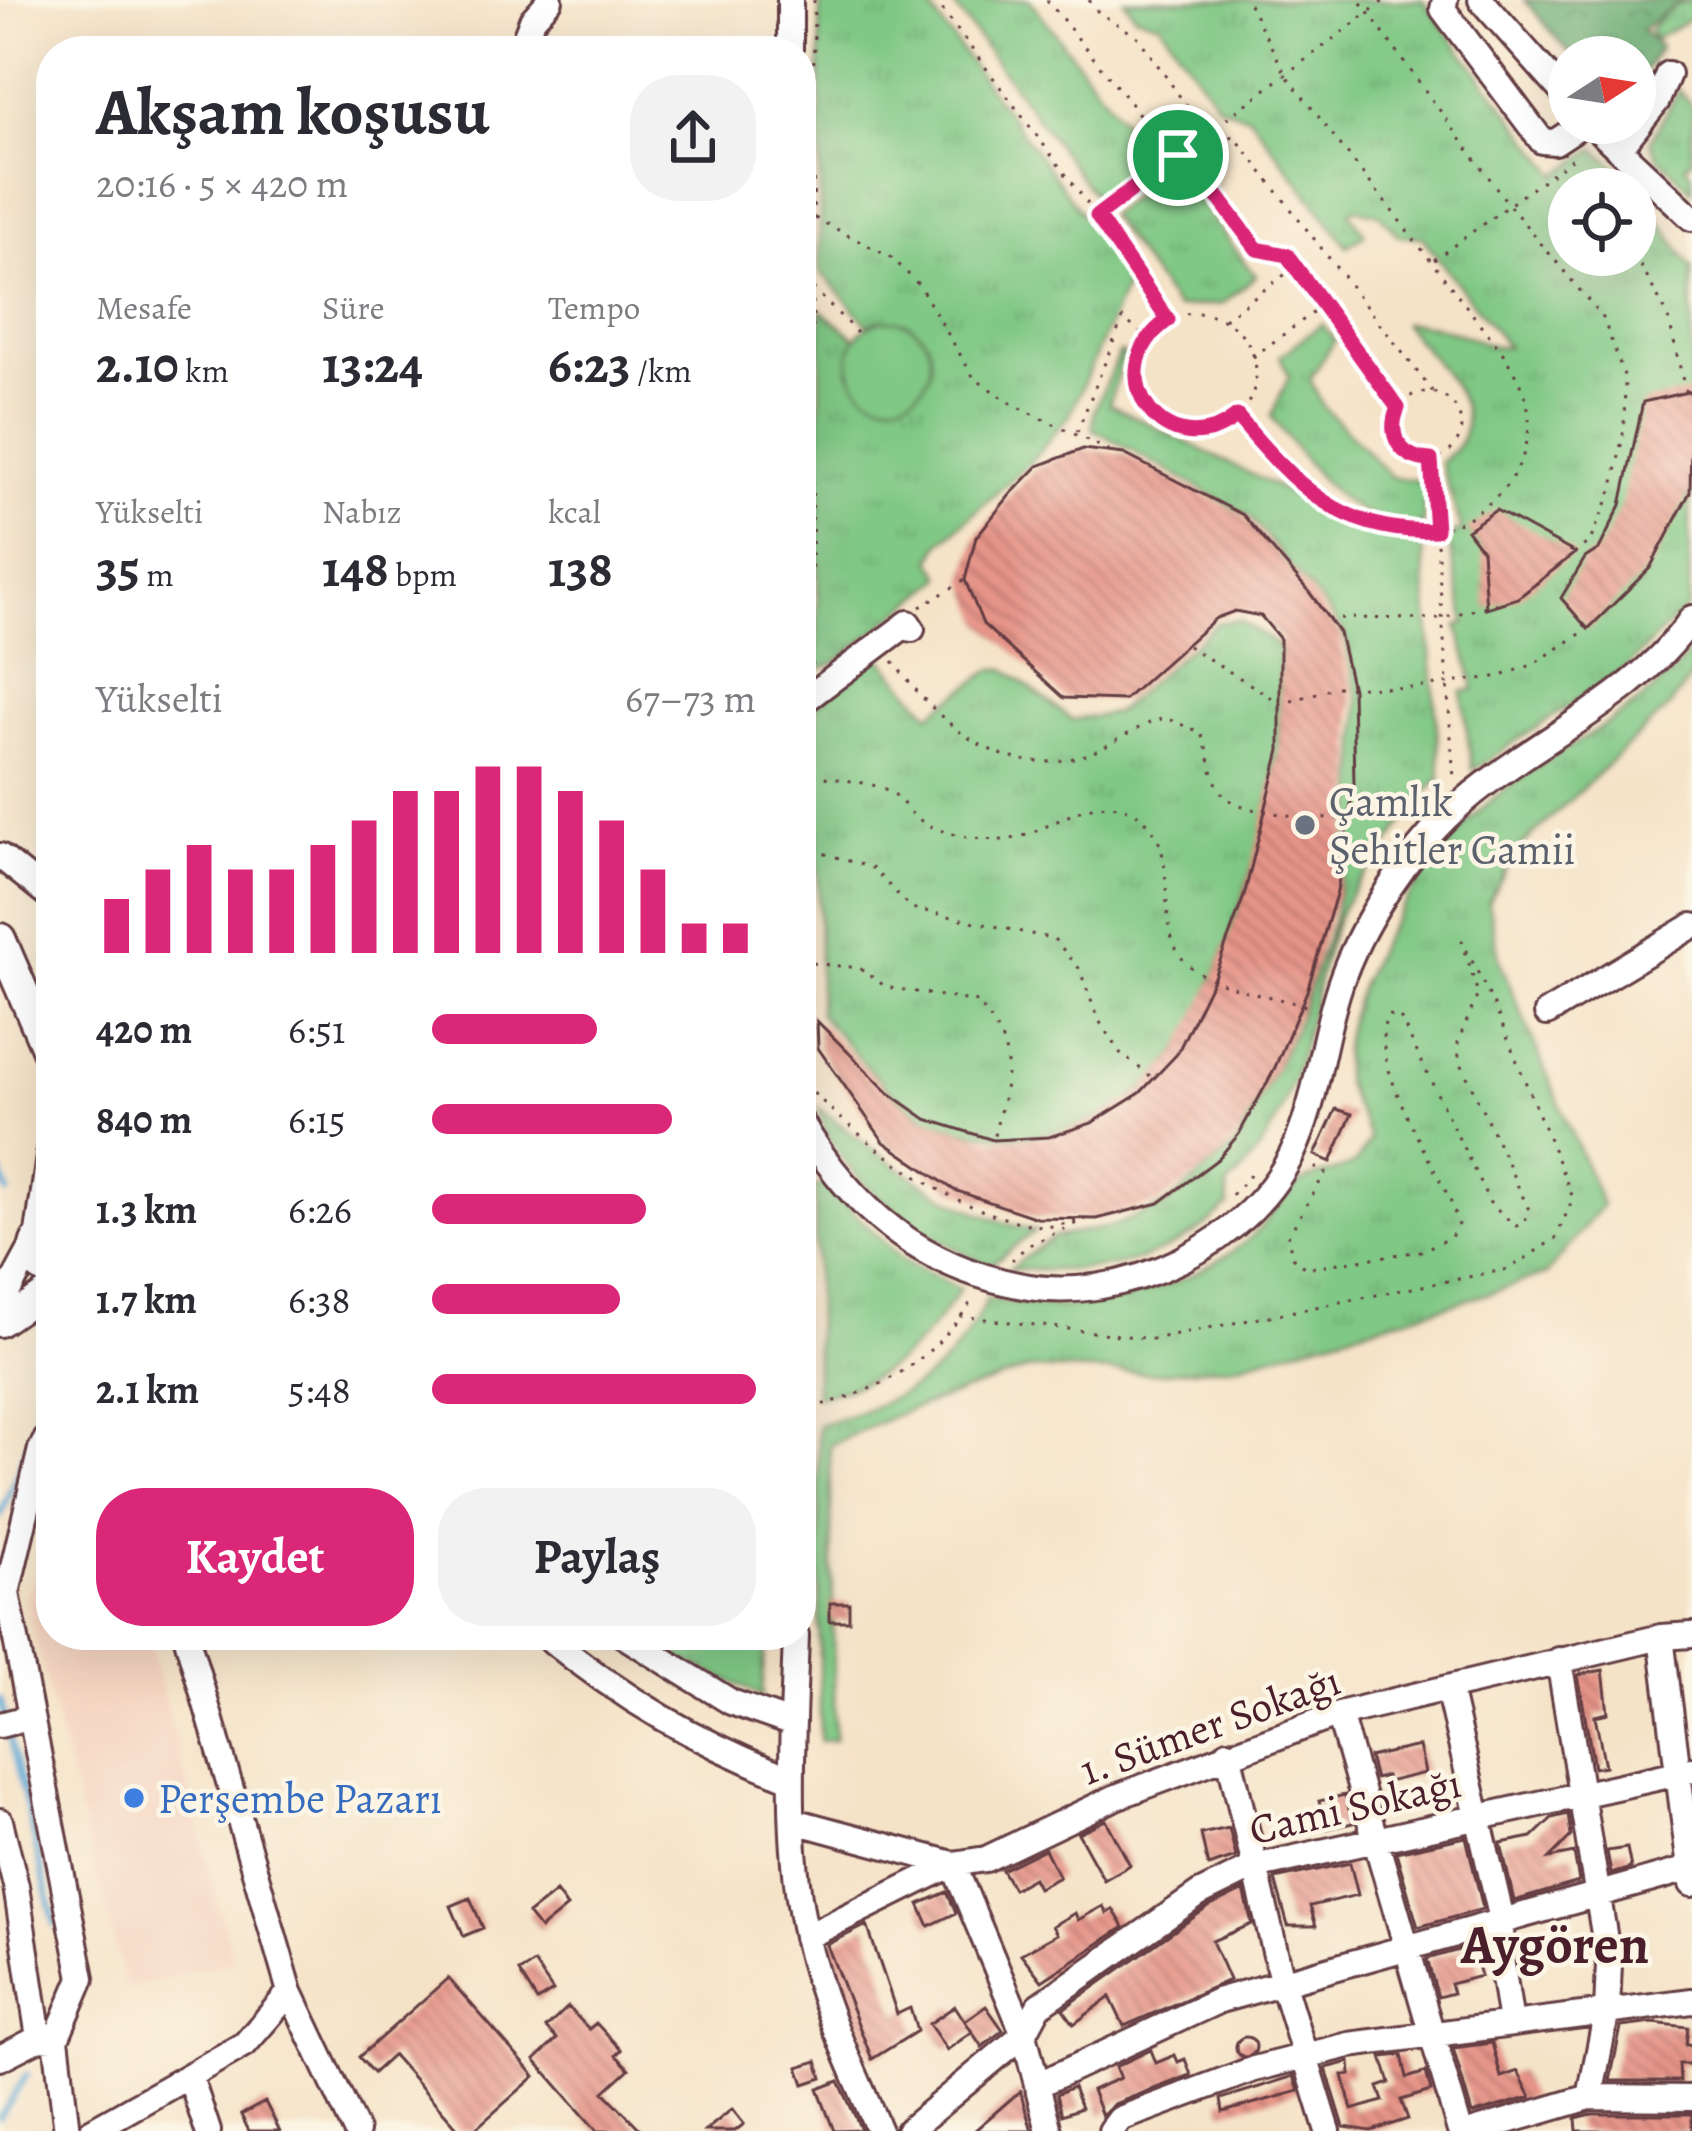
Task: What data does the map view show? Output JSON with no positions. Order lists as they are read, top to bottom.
{
  "streets": {
    "street": ["1. Sümer Sokağı", "Cami Sokağı"]
  },
  "districts": ["Aygören"],
  "places": ["Çamlık Şehitler Camii", "Perşembe Pazarı"],
  "north": "right",
  "page": {
    "heading": ["Akşam koşusu", "20:16 · 5 × 420 m"],
    "stats": [
      ["Mesafe", "2.10 km"],
      ["Süre", "13:24"],
      ["Tempo", "6:23 /km"],
      ["Yükselti", "35 m"],
      ["Nabız", "148 bpm"],
      ["kcal", "138"]
    ],
    "chart": ["Yükselti", "67–73 m"],
    "list": [
      {
        "name": "420 m",
        "note": "6:51"
      },
      {
        "name": "840 m",
        "note": "6:15"
      },
      {
        "name": "1.3 km",
        "note": "6:26"
      },
      {
        "name": "1.7 km",
        "note": "6:38"
      },
      {
        "name": "2.1 km",
        "note": "5:48"
      }
    ],
    "buttons": ["Kaydet", "Paylaş"]
  }
}
